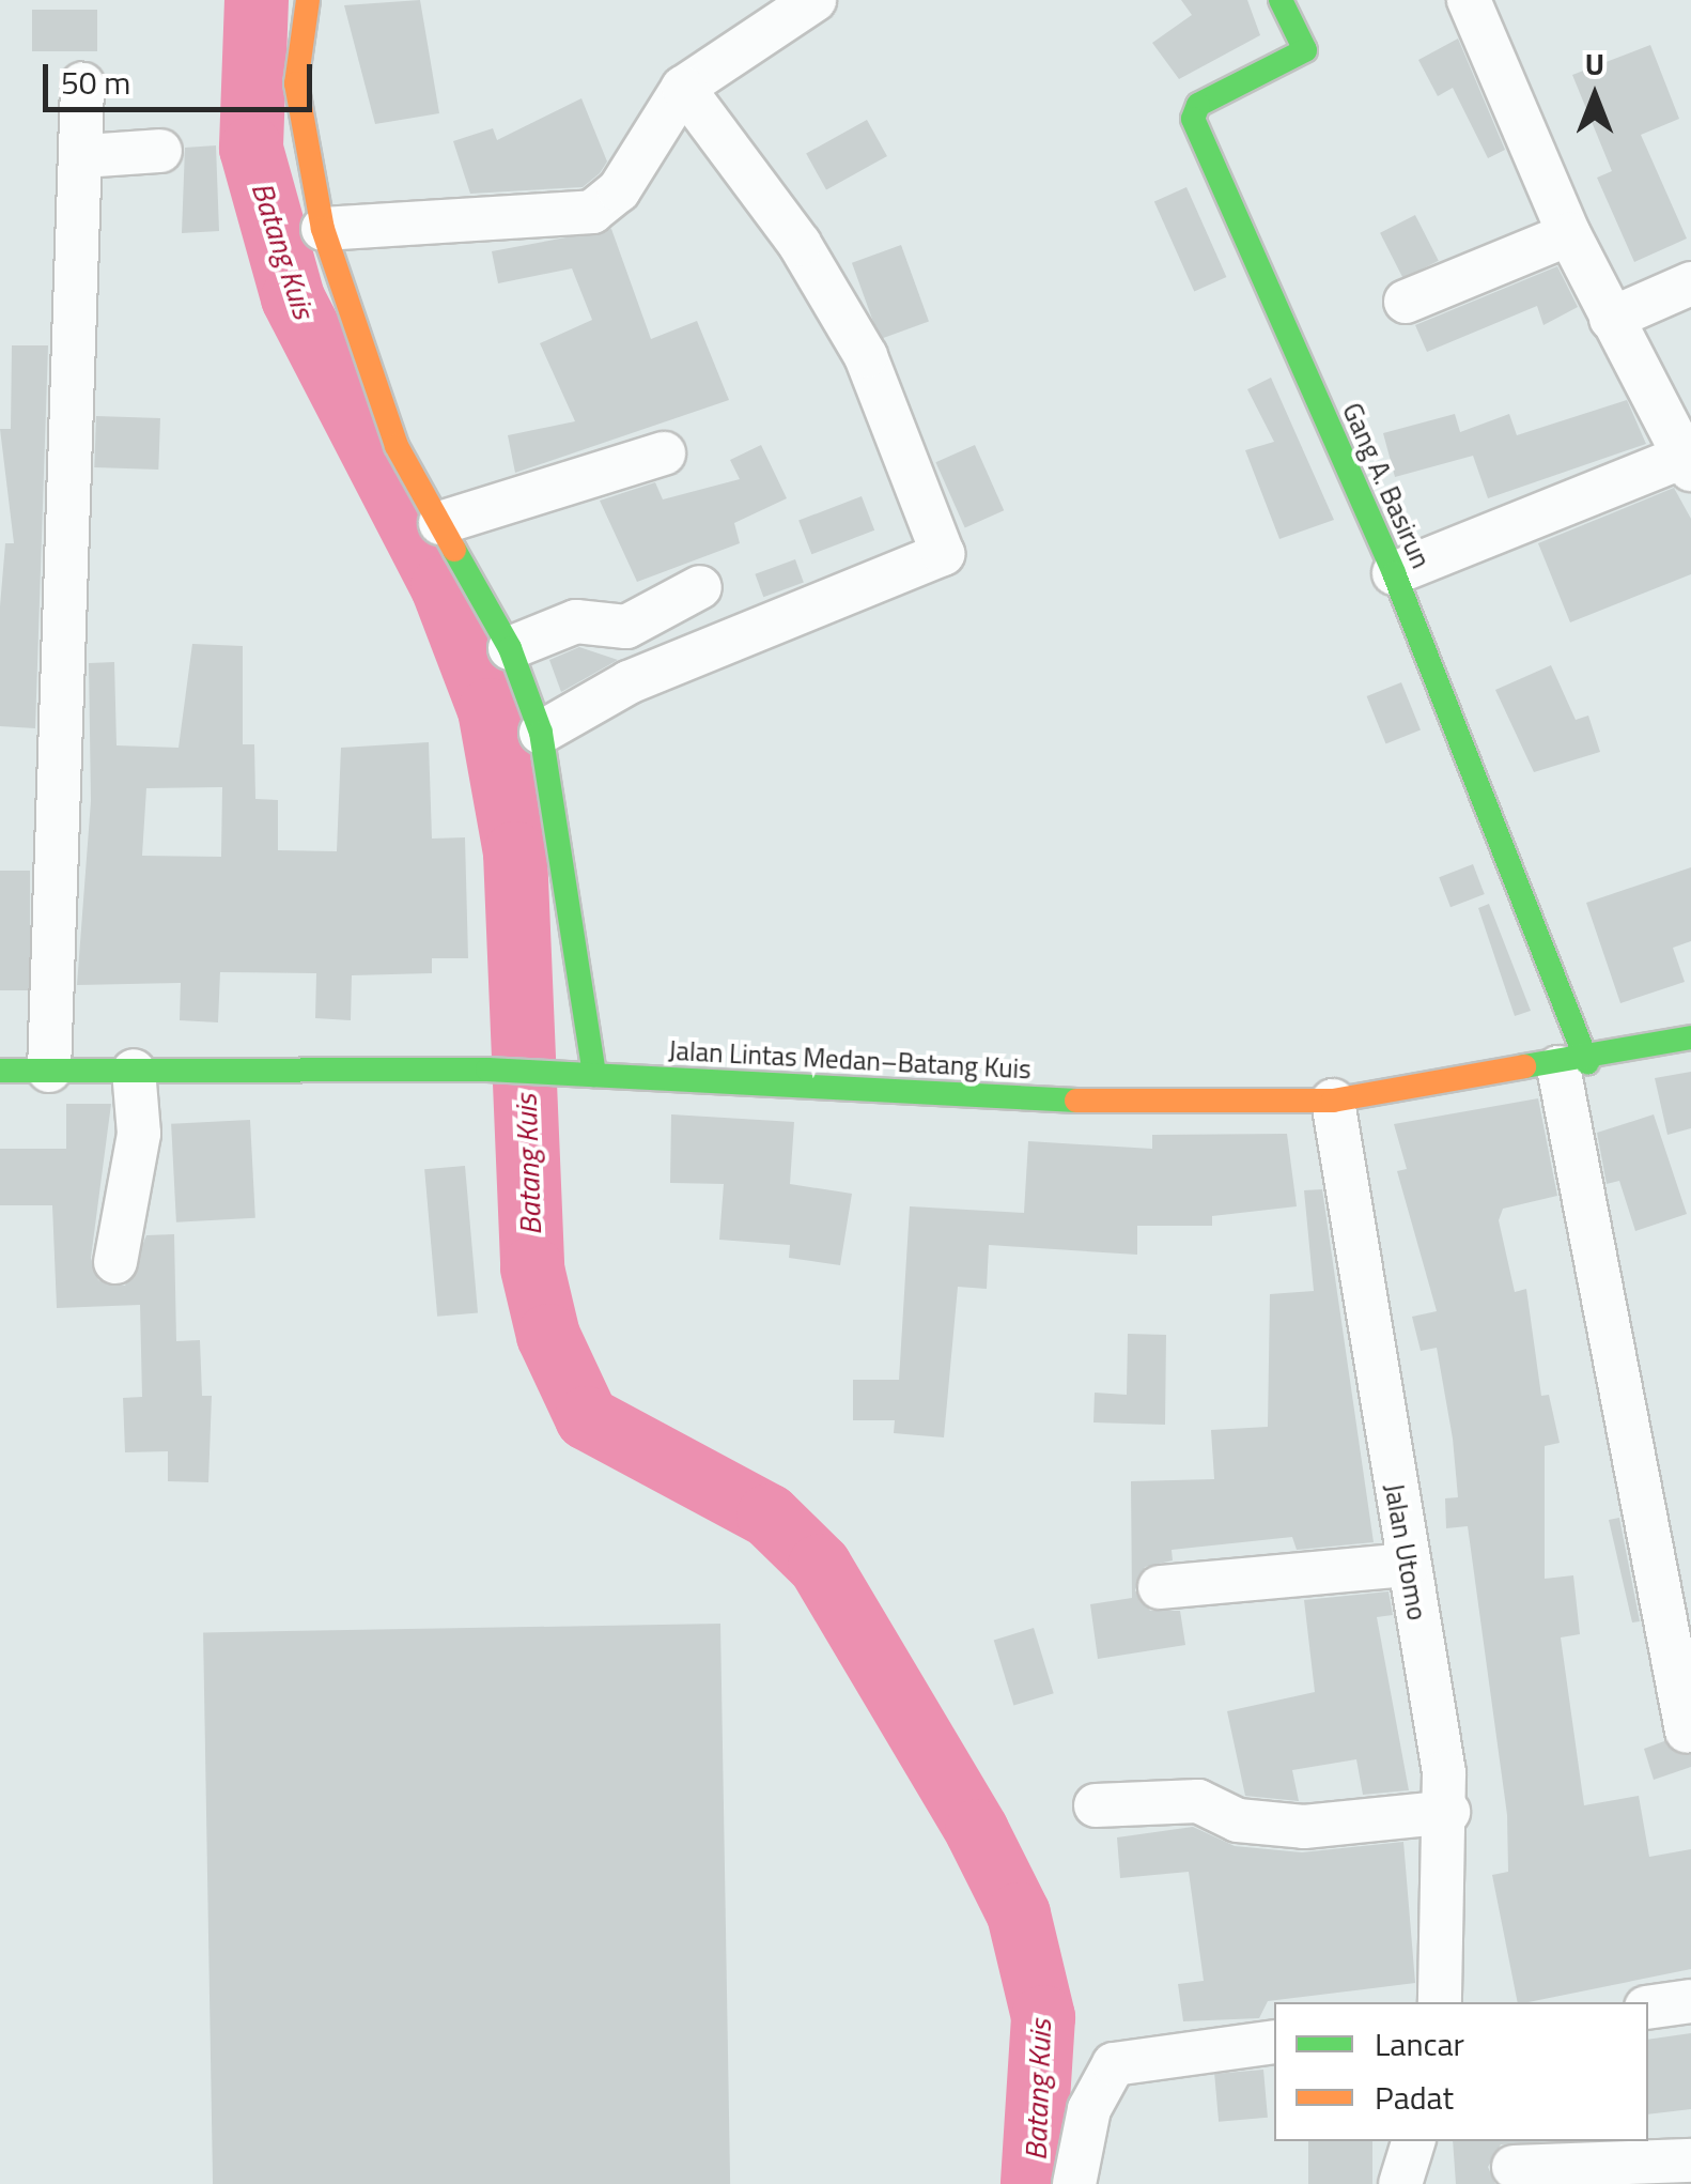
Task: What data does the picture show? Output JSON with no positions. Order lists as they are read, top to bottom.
{
  "streets": {
    "main road": ["Gang A. Basirun", "Jalan Lintas Medan–Batang Kuis"],
    "street": ["Jalan Utomo"]
  },
  "crossings": [
    ["Gang A. Basirun", "Jalan Lintas Medan–Batang Kuis"],
    ["Jalan Lintas Medan–Batang Kuis", "Jalan Utomo"]
  ],
  "water": ["Batang Kuis"],
  "legend": ["Lancar", "Padat"],
  "scale_bar": "50 m",
  "north": "top"
}
